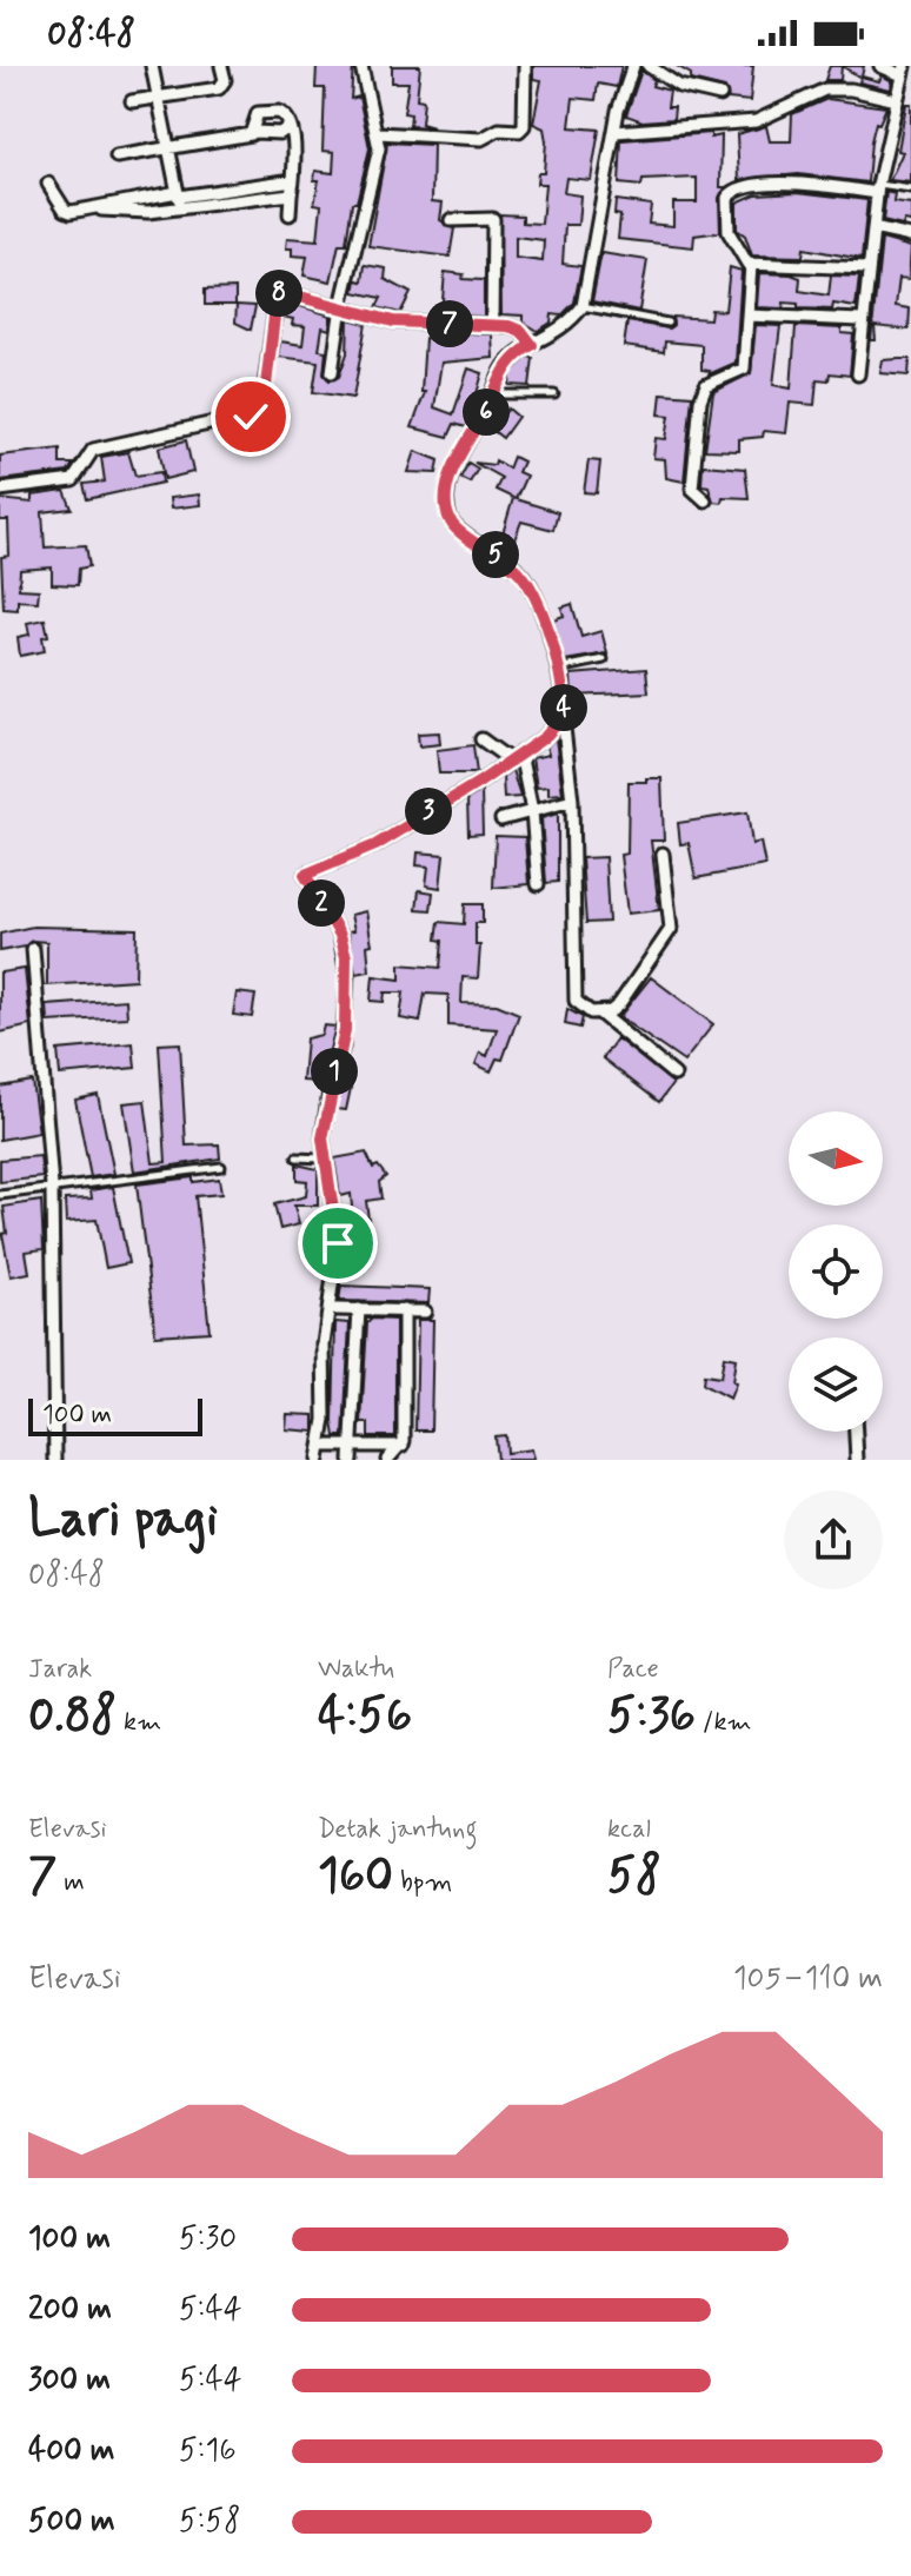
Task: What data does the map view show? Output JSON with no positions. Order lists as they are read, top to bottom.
{
  "scale_bar": "100 m",
  "north": "right",
  "page": {
    "status": "08:48",
    "pins": [
      "8",
      "7",
      "6",
      "5",
      "4",
      "3",
      "2",
      "1"
    ],
    "scale": "100 m",
    "heading": ["Lari pagi", "08:48"],
    "stats": [
      ["Jarak", "0.88 km"],
      ["Waktu", "4:56"],
      ["Pace", "5:36 /km"],
      ["Elevasi", "7 m"],
      ["Detak jantung", "160 bpm"],
      ["kcal", "58"]
    ],
    "chart": ["Elevasi", "105–110 m"],
    "list": [
      {
        "name": "100 m",
        "note": "5:30"
      },
      {
        "name": "200 m",
        "note": "5:44"
      },
      {
        "name": "300 m",
        "note": "5:44"
      },
      {
        "name": "400 m",
        "note": "5:16"
      },
      {
        "name": "500 m",
        "note": "5:58"
      }
    ]
  }
}
